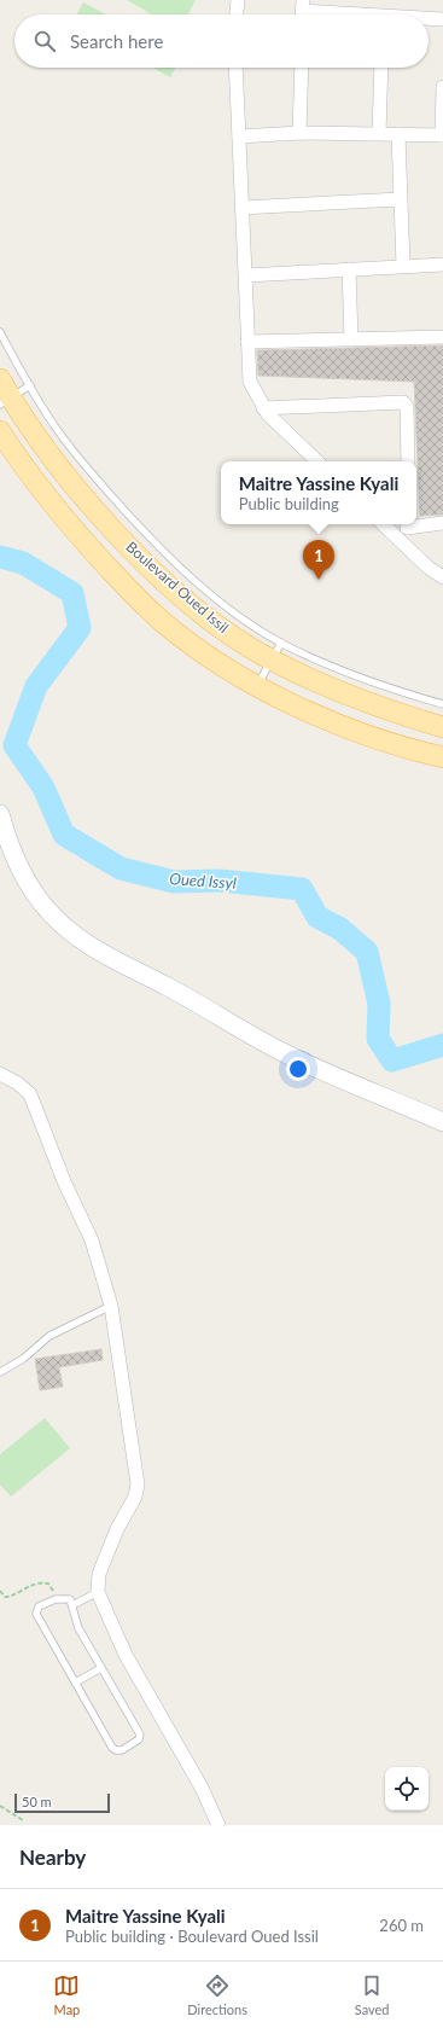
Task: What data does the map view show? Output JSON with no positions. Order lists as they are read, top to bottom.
{
  "streets": {
    "main road": ["Boulevard Oued Issil"]
  },
  "water": ["Oued Issyl"],
  "scale_bar": "50 m",
  "page": {
    "search": "Search here",
    "popup": ["Maitre Yassine Kyali", "Public building"],
    "pins": "1",
    "scale": "50 m",
    "heading": "Nearby",
    "list": [
      {
        "mark": "1",
        "name": "Maitre Yassine Kyali",
        "note": "Public building · Boulevard Oued Issil",
        "value": "260 m"
      }
    ],
    "nav": ["Map", "Directions", "Saved"]
  }
}
